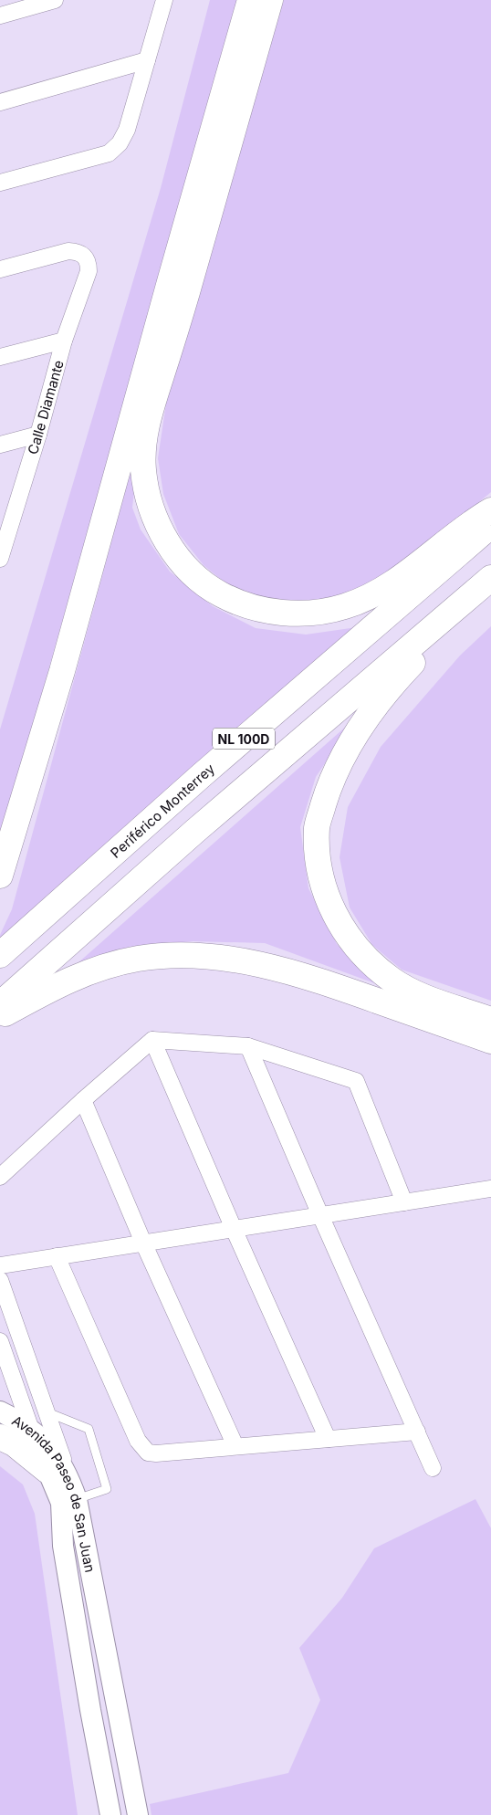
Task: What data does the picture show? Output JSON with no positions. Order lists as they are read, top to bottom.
{
  "streets": {
    "highway": ["NL 100D", "Periférico Monterrey"],
    "street": ["Calle Diamante", "Avenida Paseo de San Juan"]
  }
}
